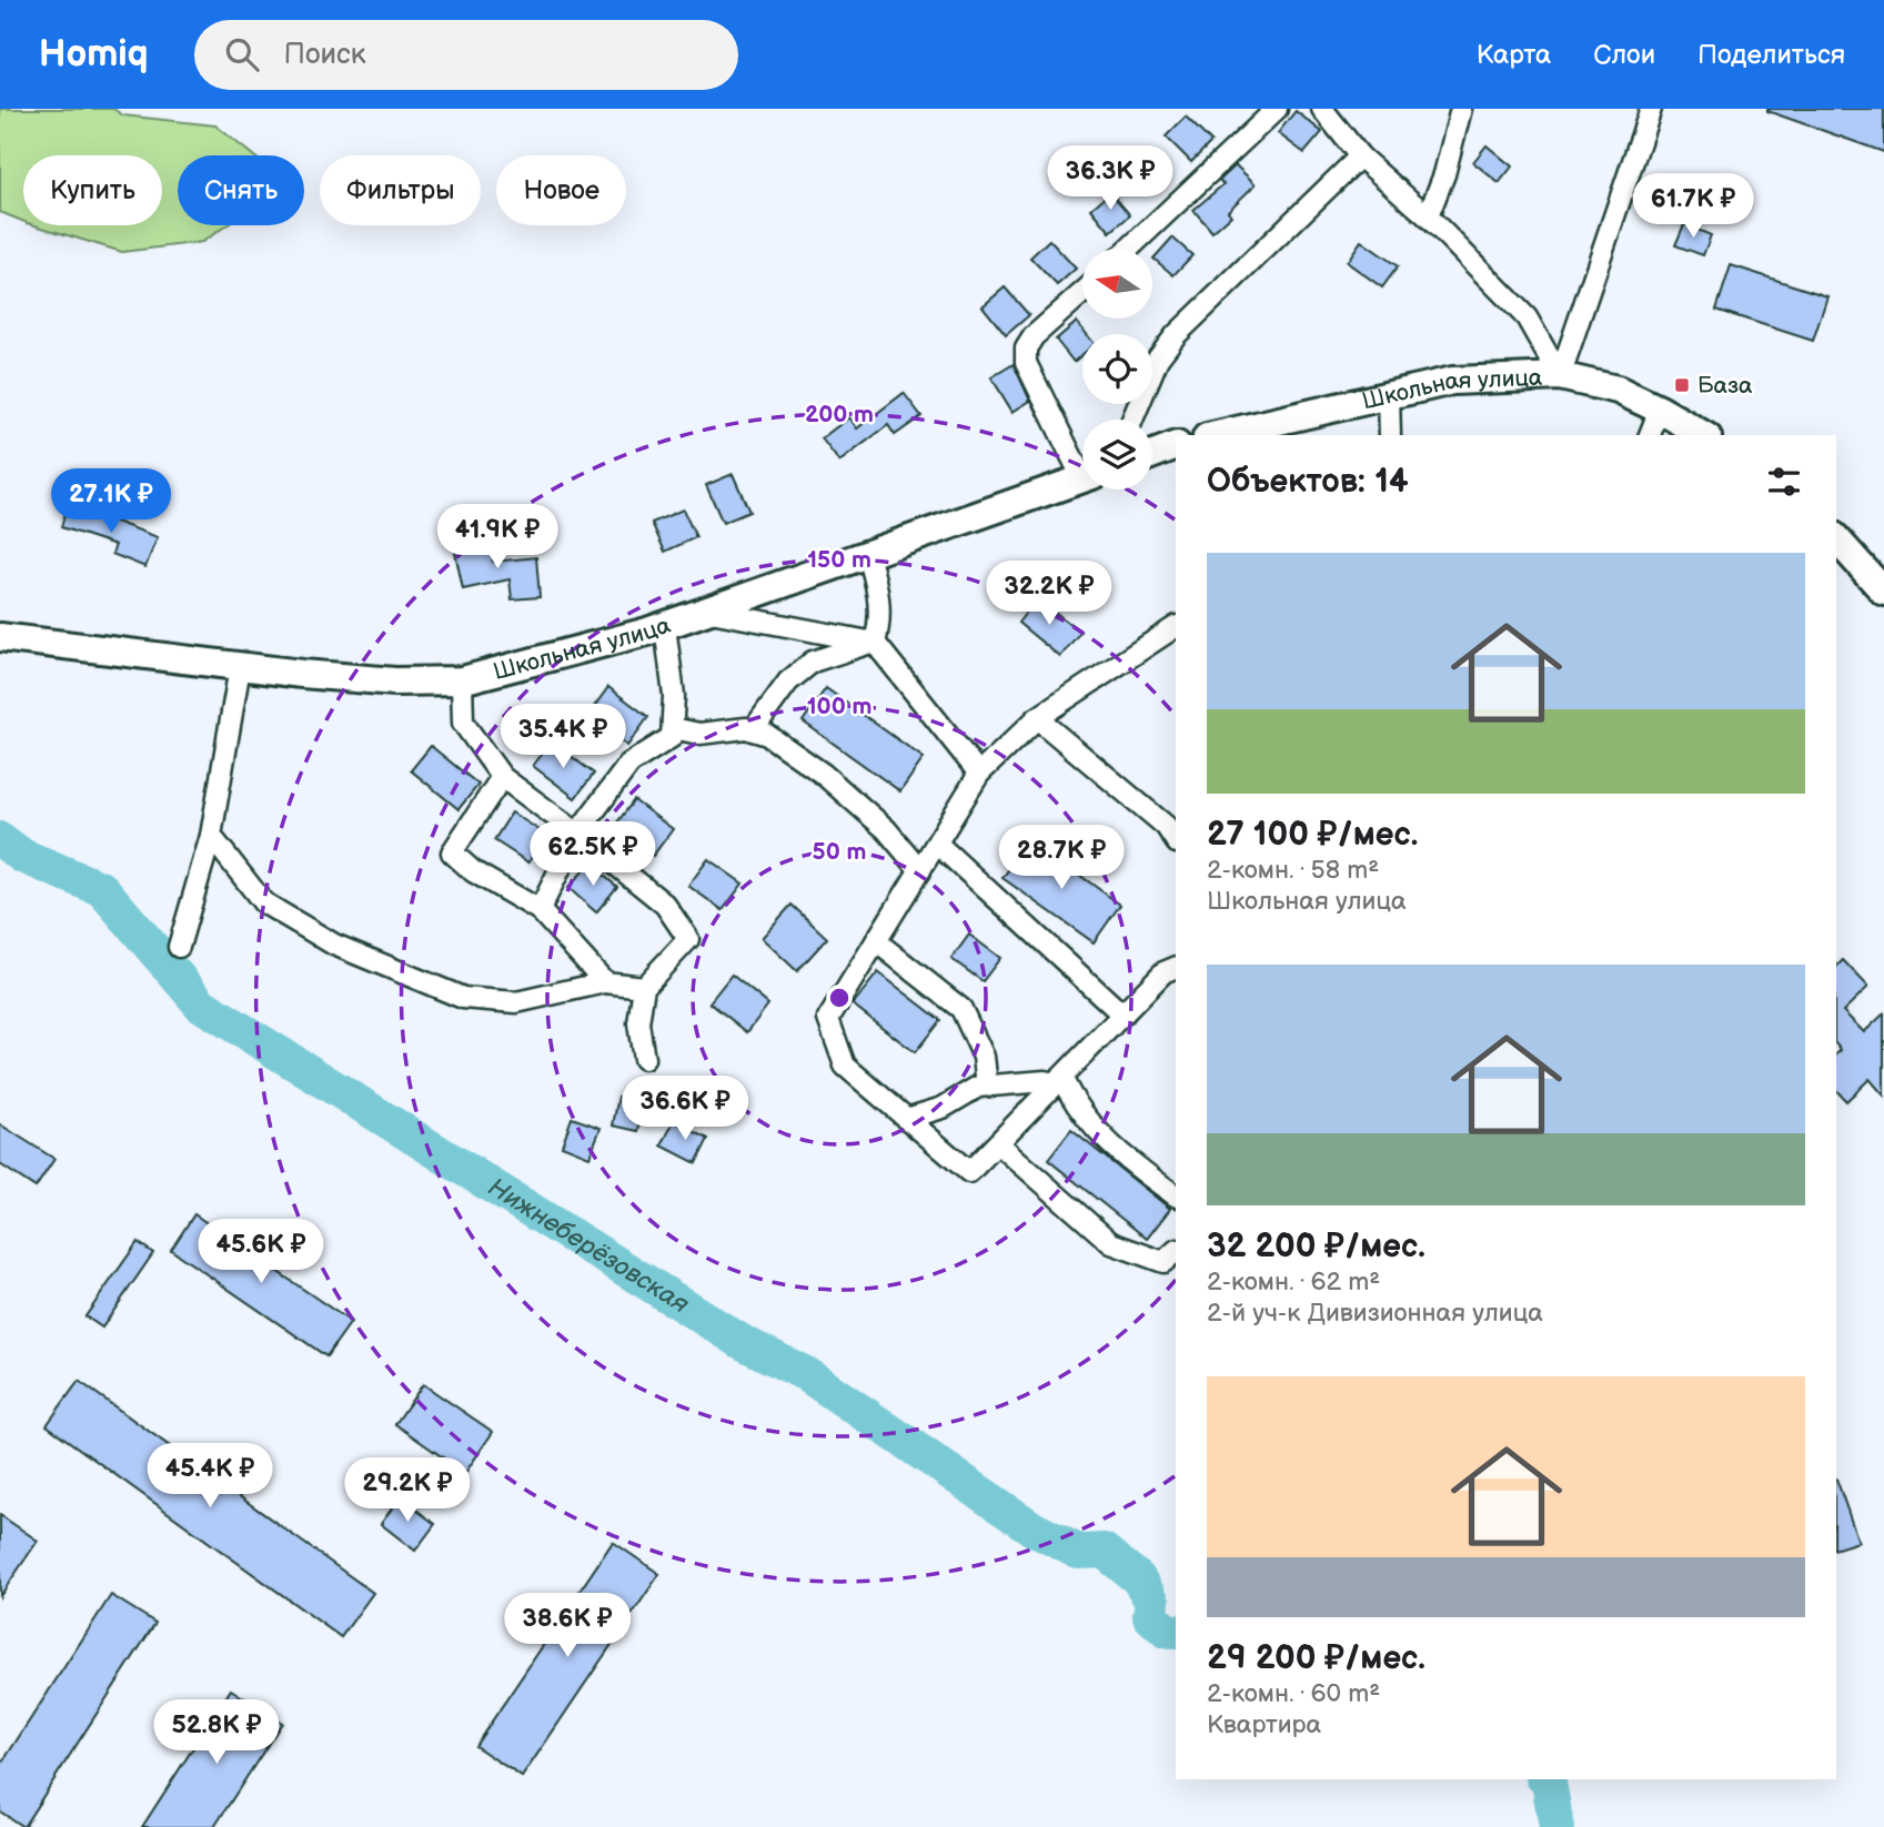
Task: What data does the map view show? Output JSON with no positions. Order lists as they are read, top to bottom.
{
  "streets": {
    "street": ["Школьная улица"]
  },
  "water": ["Нижнеберёзовская"],
  "places": {
    "transit": ["База"]
  },
  "north": "left",
  "page": {
    "header": "Homiq",
    "search": "Поиск",
    "nav": ["Карта", "Слои", "Поделиться"],
    "price": [
      "36.3K ₽",
      "61.7K ₽",
      "27.1K ₽",
      "41.9K ₽",
      "32.2K ₽",
      "35.4K ₽",
      "62.5K ₽",
      "28.7K ₽",
      "36.6K ₽",
      "45.6K ₽",
      "45.4K ₽",
      "29.2K ₽",
      "38.6K ₽",
      "52.8K ₽"
    ],
    "chip": [
      "Купить",
      "Снять",
      "Фильтры",
      "Новое"
    ],
    "heading": "Объектов: 14",
    "list": [
      {
        "name": "27 100 ₽/мес.",
        "note": "2-комн. · 58 m² · Школьная улица"
      },
      {
        "name": "32 200 ₽/мес.",
        "note": "2-комн. · 62 m² · 2-й уч-к Дивизионная улица"
      },
      {
        "name": "29 200 ₽/мес.",
        "note": "2-комн. · 60 m² · Квартира"
      }
    ]
  },
  "rings": [
    "200 m",
    "150 m",
    "100 m",
    "50 m"
  ]
}
